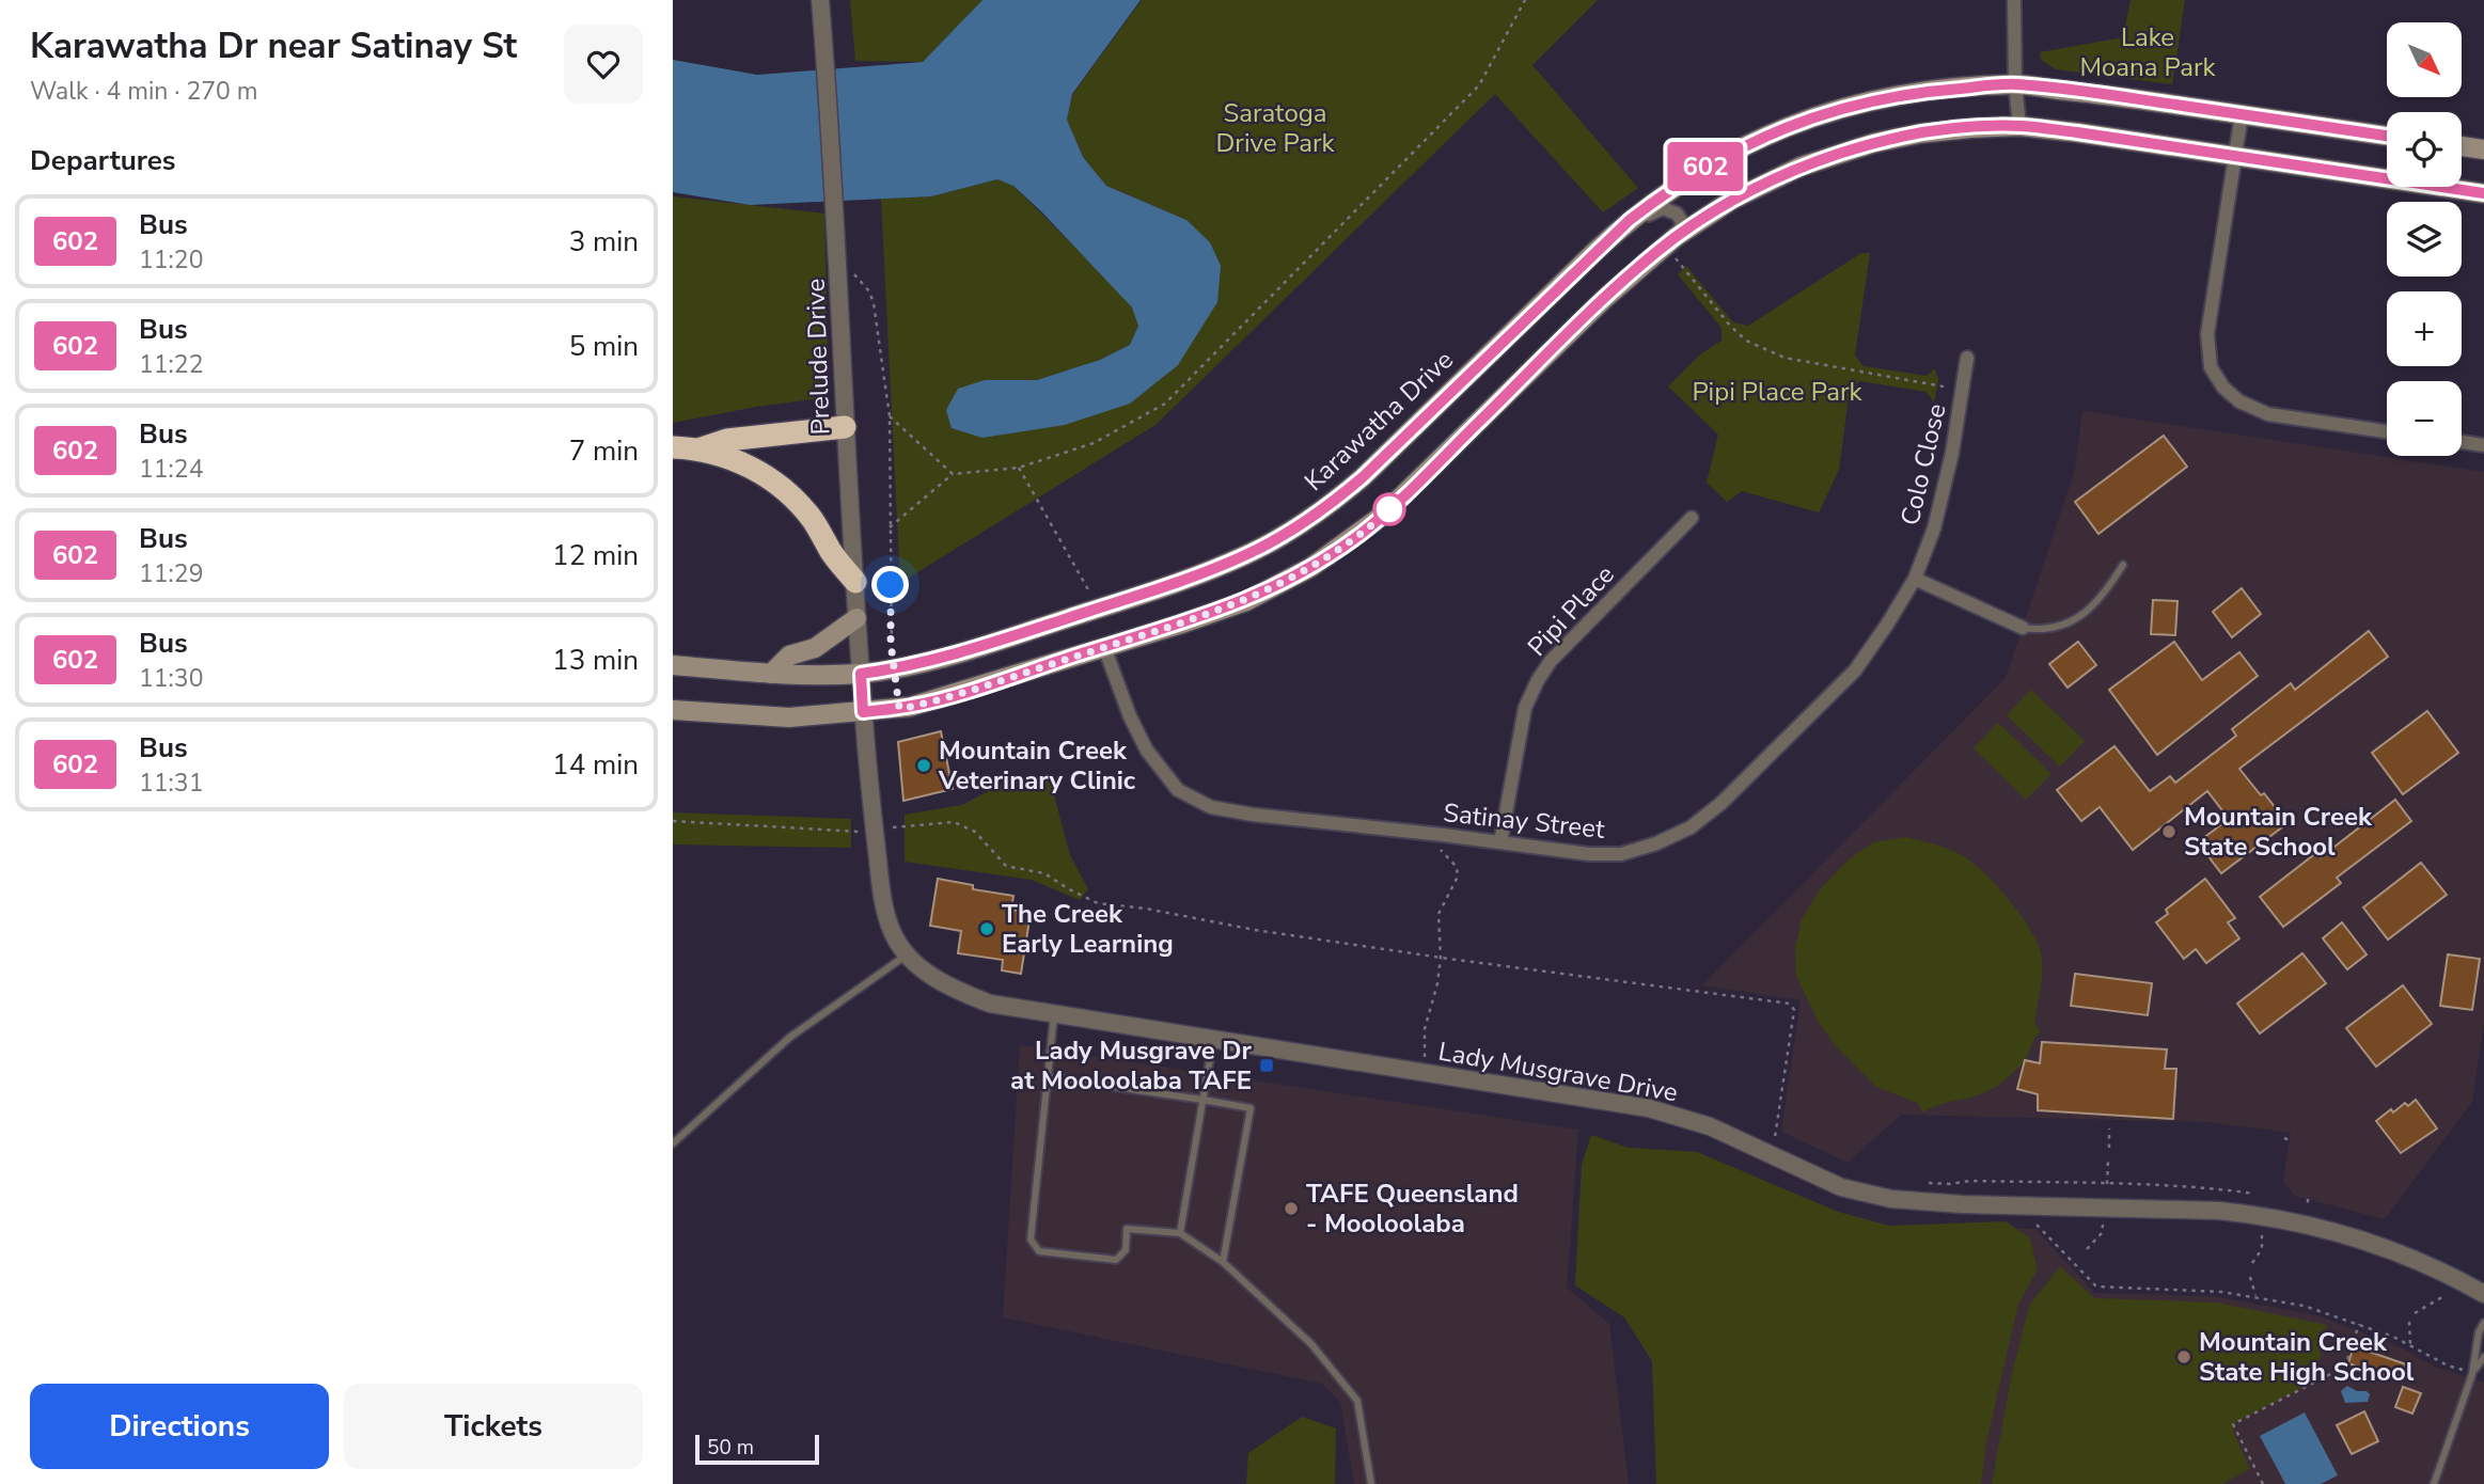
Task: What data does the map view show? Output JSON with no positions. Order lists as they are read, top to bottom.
{
  "streets": {
    "main road": ["Karawatha Drive"],
    "street": [
      "Prelude Drive",
      "Colo Close",
      "Pipi Place",
      "Satinay Street",
      "Lady Musgrave Drive"
    ]
  },
  "crossings": [
    ["Prelude Drive", "Karawatha Drive"],
    ["Prelude Drive", "Lady Musgrave Drive"],
    ["Colo Close", "Satinay Street"],
    ["Pipi Place", "Satinay Street"]
  ],
  "parks": ["Lake Moana Park", "Saratoga Drive Park", "Pipi Place Park"],
  "places": {
    "other": [
      "Mountain Creek Veterinary Clinic",
      "Mountain Creek State School",
      "The Creek Early Learning",
      "TAFE Queensland - Mooloolaba",
      "Mountain Creek State High School"
    ],
    "transit": ["Lady Musgrave Dr at Mooloolaba TAFE"]
  },
  "lines": ["bus line 602"],
  "scale_bar": "50 m",
  "north": "bottom right",
  "page": {
    "heading": [
      ["Karawatha Dr near Satinay St", "Walk · 4 min · 270 m"],
      "Departures"
    ],
    "on_map": "602",
    "map_buttons": ["+", "−"],
    "list": [
      {
        "mark": "602",
        "name": "Bus",
        "note": "11:20",
        "value": "3 min"
      },
      {
        "mark": "602",
        "name": "Bus",
        "note": "11:22",
        "value": "5 min"
      },
      {
        "mark": "602",
        "name": "Bus",
        "note": "11:24",
        "value": "7 min"
      },
      {
        "mark": "602",
        "name": "Bus",
        "note": "11:29",
        "value": "12 min"
      },
      {
        "mark": "602",
        "name": "Bus",
        "note": "11:30",
        "value": "13 min"
      },
      {
        "mark": "602",
        "name": "Bus",
        "note": "11:31",
        "value": "14 min"
      }
    ],
    "buttons": ["Directions", "Tickets"],
    "scale": "50 m"
  }
}
